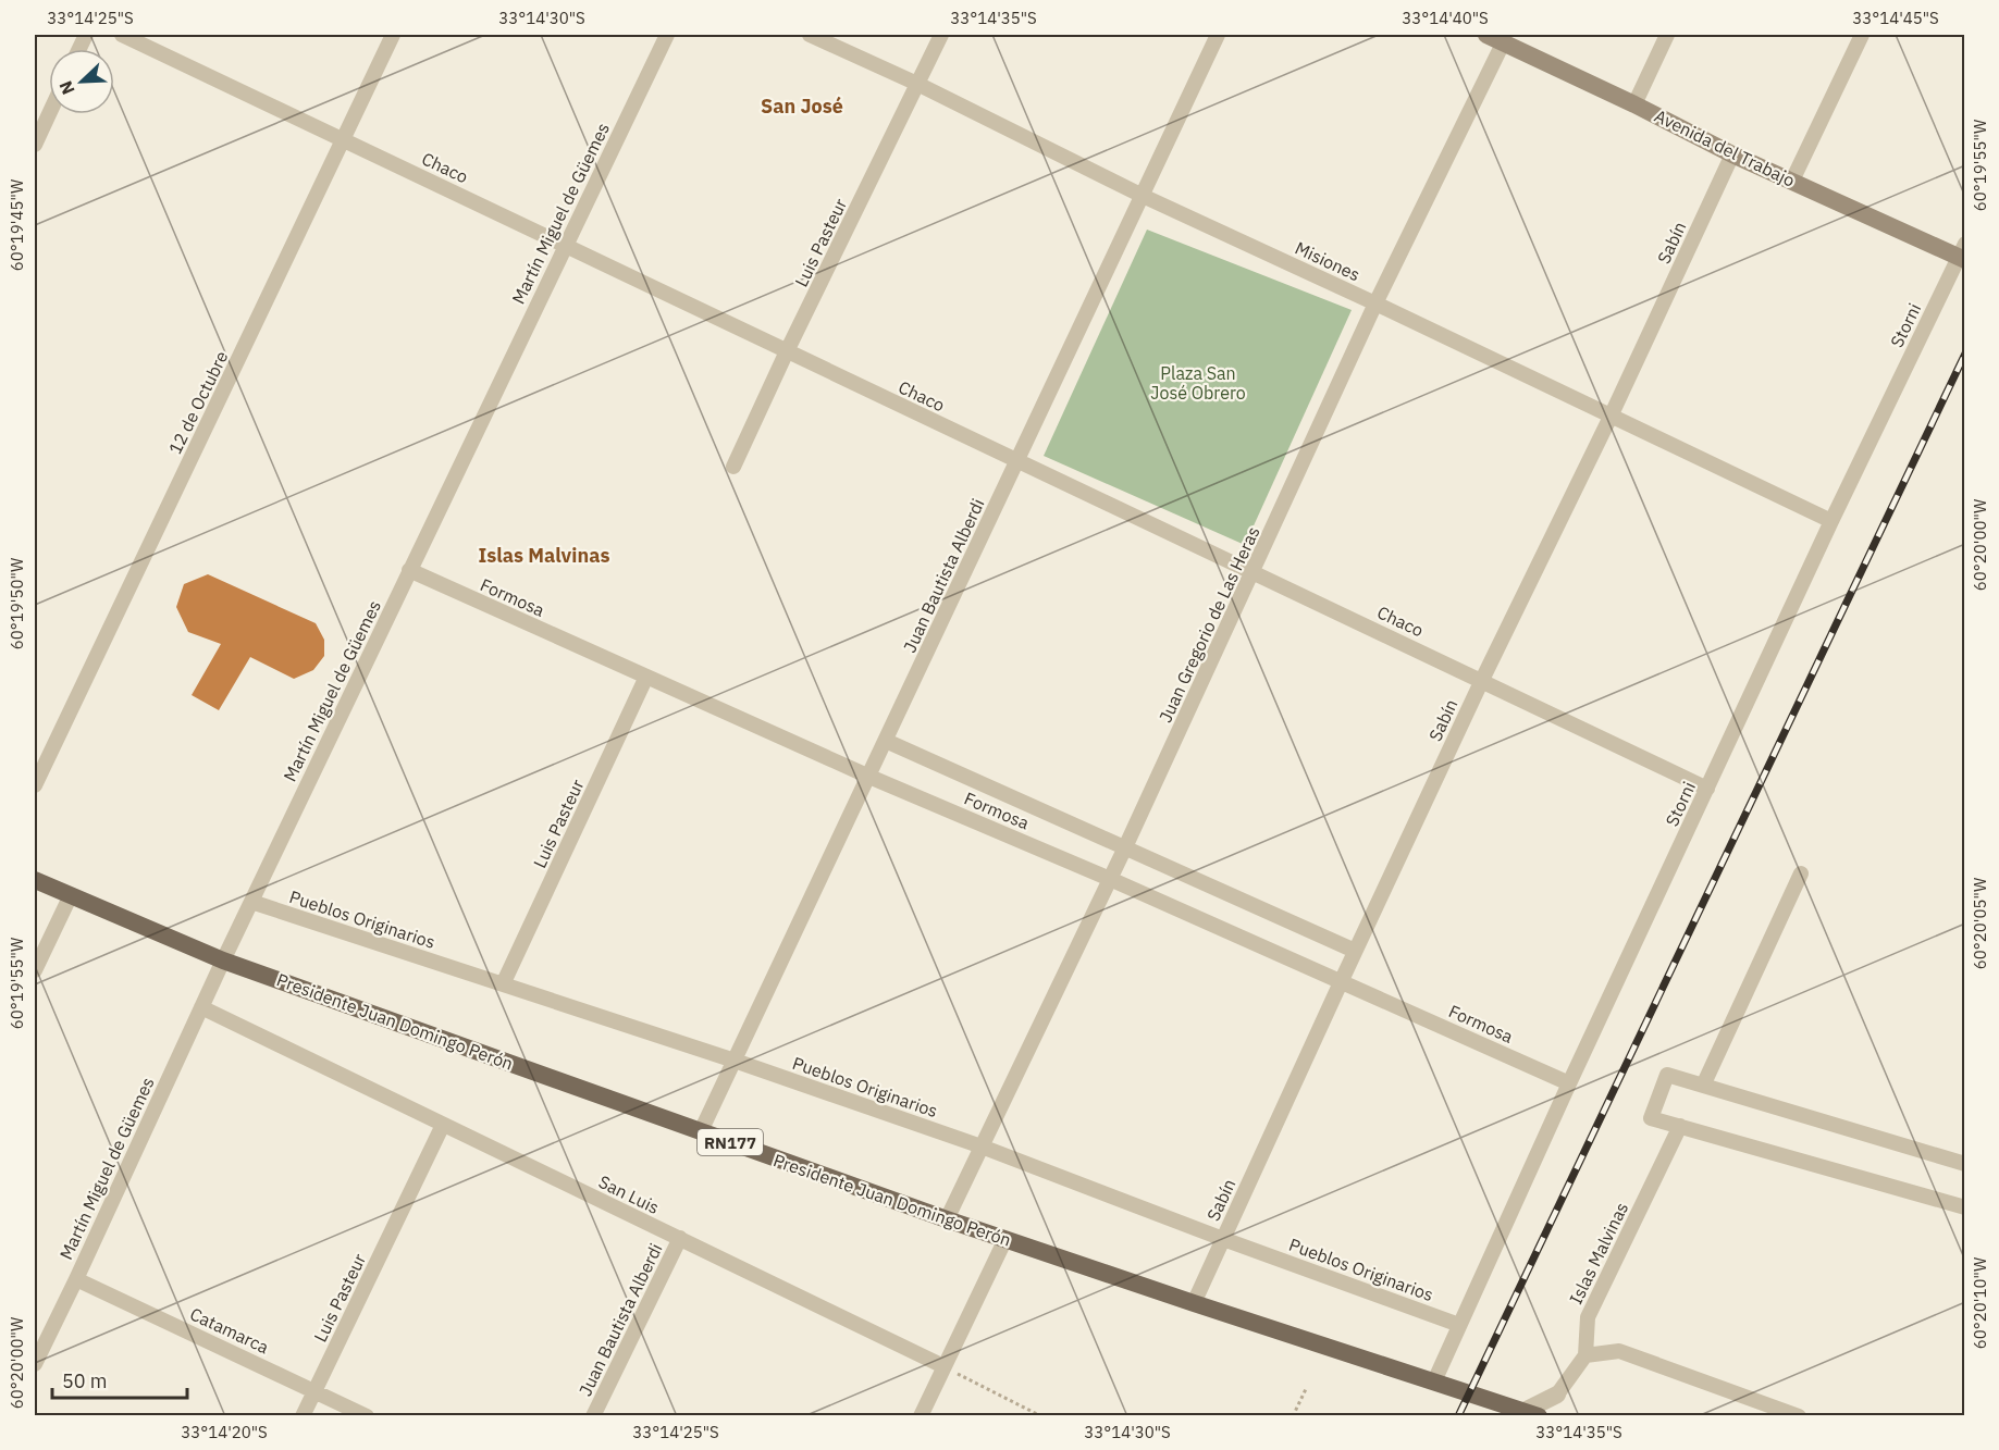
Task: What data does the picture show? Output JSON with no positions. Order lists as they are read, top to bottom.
{
  "streets": {
    "main road": ["Avenida del Trabajo", "Presidente Juan Domingo Perón", "RN177"],
    "street": [
      "Chaco",
      "Martín Miguel de Güemes",
      "Luis Pasteur",
      "Sabín",
      "Misiones",
      "Storni",
      "12 de Octubre",
      "Juan Bautista Alberdi",
      "Formosa",
      "Juan Gregorio de Las Heras",
      "Pueblos Originarios",
      "San Luis",
      "Islas Malvinas",
      "Catamarca"
    ]
  },
  "crossings": [
    ["Avenida del Trabajo", "Sabín"],
    ["Avenida del Trabajo", "Storni"],
    ["Avenida del Trabajo", "Juan Gregorio de Las Heras"],
    ["Chaco", "Martín Miguel de Güemes"],
    ["Chaco", "Luis Pasteur"],
    ["Chaco", "Sabín"],
    ["Chaco", "Storni"],
    ["Chaco", "12 de Octubre"],
    ["Chaco", "Juan Bautista Alberdi"],
    ["Chaco", "Juan Gregorio de Las Heras"],
    ["Martín Miguel de Güemes", "Formosa"],
    ["Martín Miguel de Güemes", "Pueblos Originarios"],
    ["Martín Miguel de Güemes", "Presidente Juan Domingo Perón"],
    ["Martín Miguel de Güemes", "San Luis"],
    ["Martín Miguel de Güemes", "Catamarca"],
    ["Luis Pasteur", "Misiones"],
    ["Luis Pasteur", "Formosa"],
    ["Luis Pasteur", "Pueblos Originarios"],
    ["Luis Pasteur", "San Luis"],
    ["Luis Pasteur", "Catamarca"],
    ["Sabín", "Misiones"],
    ["Sabín", "Formosa"],
    ["Sabín", "Pueblos Originarios"],
    ["Sabín", "Presidente Juan Domingo Perón"],
    ["Misiones", "Storni"],
    ["Misiones", "Juan Bautista Alberdi"],
    ["Misiones", "Juan Gregorio de Las Heras"],
    ["Storni", "Formosa"],
    ["Storni", "Pueblos Originarios"],
    ["Storni", "Presidente Juan Domingo Perón"],
    ["Juan Bautista Alberdi", "Formosa"],
    ["Juan Bautista Alberdi", "Pueblos Originarios"],
    ["Juan Bautista Alberdi", "Presidente Juan Domingo Perón"],
    ["Juan Bautista Alberdi", "San Luis"],
    ["Formosa", "Juan Gregorio de Las Heras"],
    ["Juan Gregorio de Las Heras", "Pueblos Originarios"],
    ["Juan Gregorio de Las Heras", "Presidente Juan Domingo Perón"]
  ],
  "districts": ["San José", "Islas Malvinas"],
  "parks": ["Plaza San José Obrero"],
  "scale_bar": "50 m",
  "north": "bottom left",
  "coordinates": [
    "33°14'25\"S",
    "33°14'30\"S",
    "33°14'35\"S",
    "33°14'40\"S",
    "33°14'45\"S",
    "60°19'55\"W",
    "60°19'45\"W",
    "60°20'00\"W",
    "60°19'50\"W",
    "60°20'05\"W",
    "60°20'10\"W",
    "33°14'20\"S"
  ]
}
